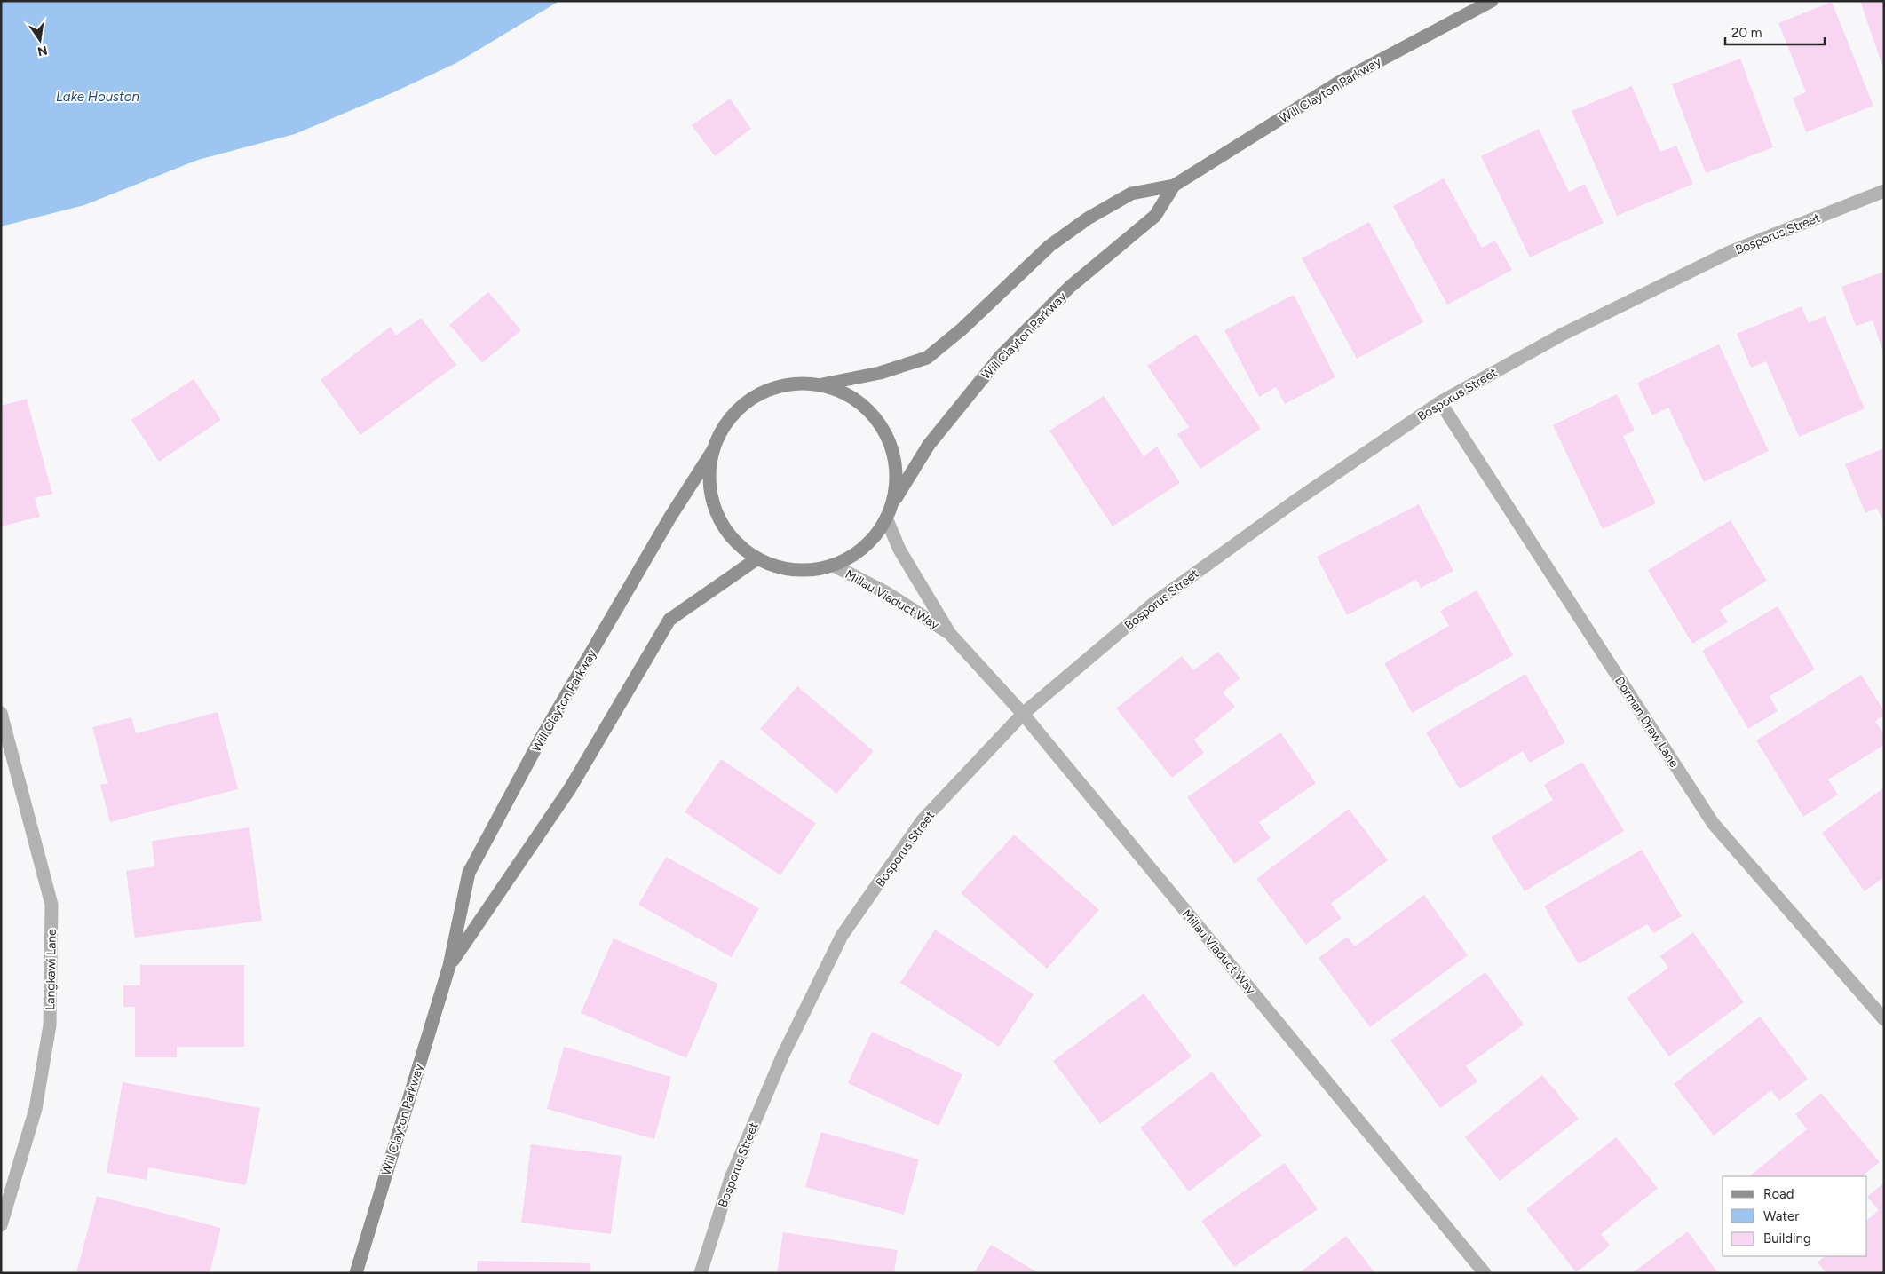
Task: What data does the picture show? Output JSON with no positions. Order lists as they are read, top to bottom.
{
  "streets": {
    "street": [
      "Will Clayton Parkway",
      "Bosporus Street",
      "Millau Viaduct Way",
      "Dorman Draw Lane",
      "Langkawi Lane"
    ]
  },
  "crossings": [
    ["Bosporus Street", "Millau Viaduct Way"],
    ["Bosporus Street", "Dorman Draw Lane"]
  ],
  "water": ["Lake Houston"],
  "legend": ["Road", "Water", "Building"],
  "scale_bar": "20 m",
  "north": "bottom"
}
